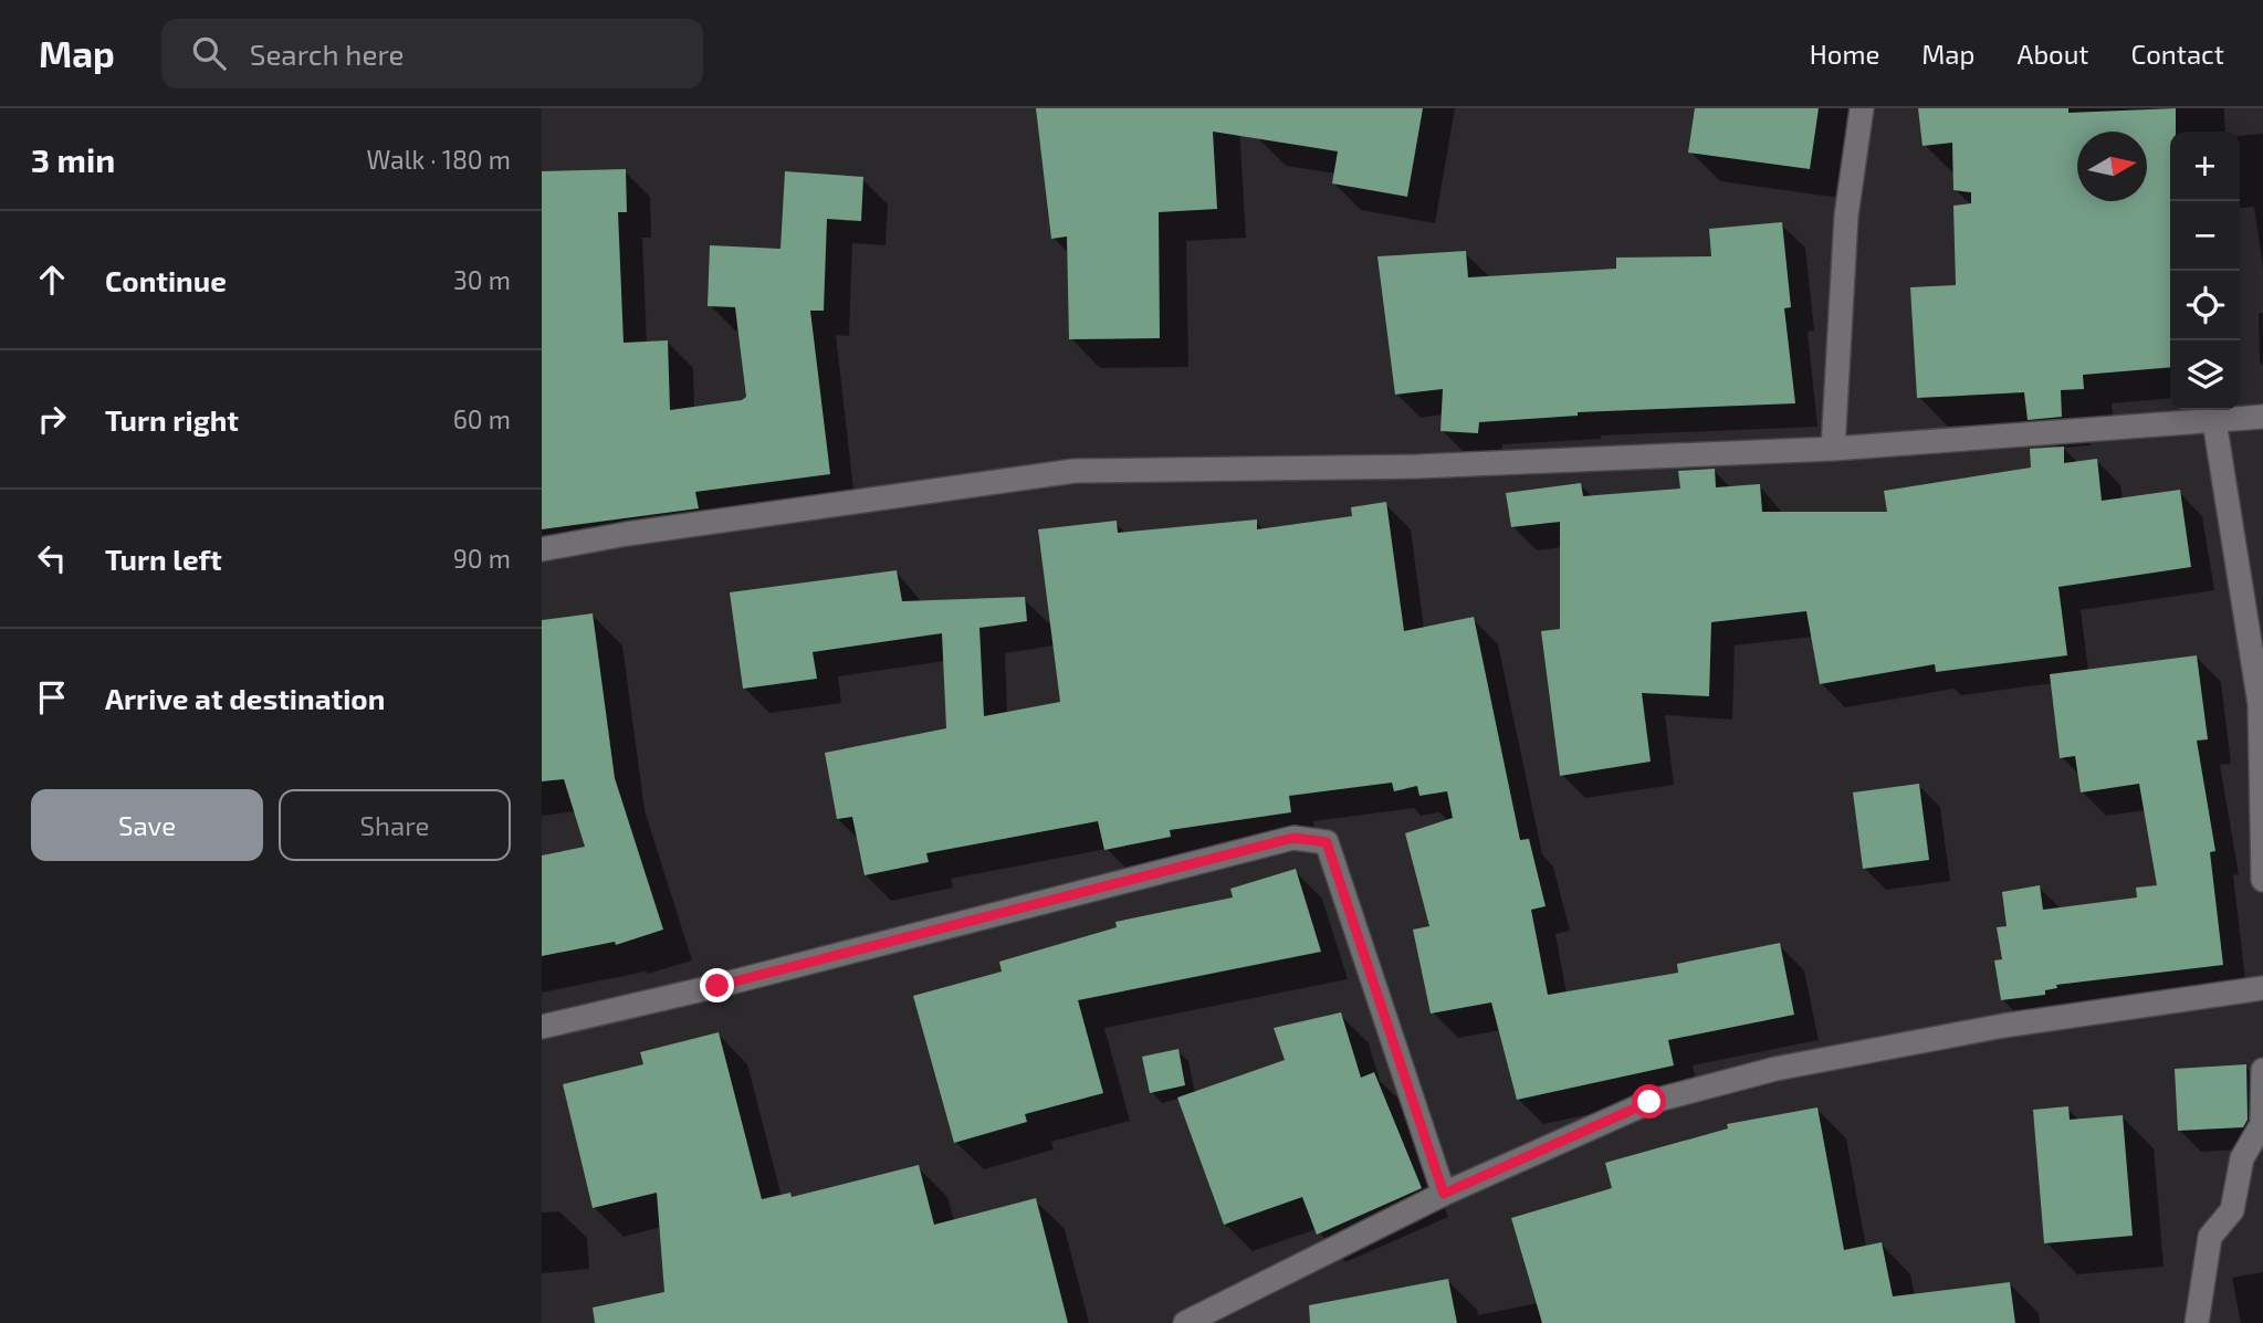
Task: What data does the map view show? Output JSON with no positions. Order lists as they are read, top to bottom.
{
  "north": "right",
  "page": {
    "header": "Map",
    "search": "Search here",
    "nav": [
      "Home",
      "Map",
      "About",
      "Contact"
    ],
    "heading": ["3 min", "Walk · 180 m"],
    "map_buttons": ["+", "−"],
    "list": [
      ["Continue", "30 m"],
      ["Turn right", "60 m"],
      ["Turn left", "90 m"],
      "Arrive at destination"
    ],
    "buttons": ["Save", "Share"]
  }
}
